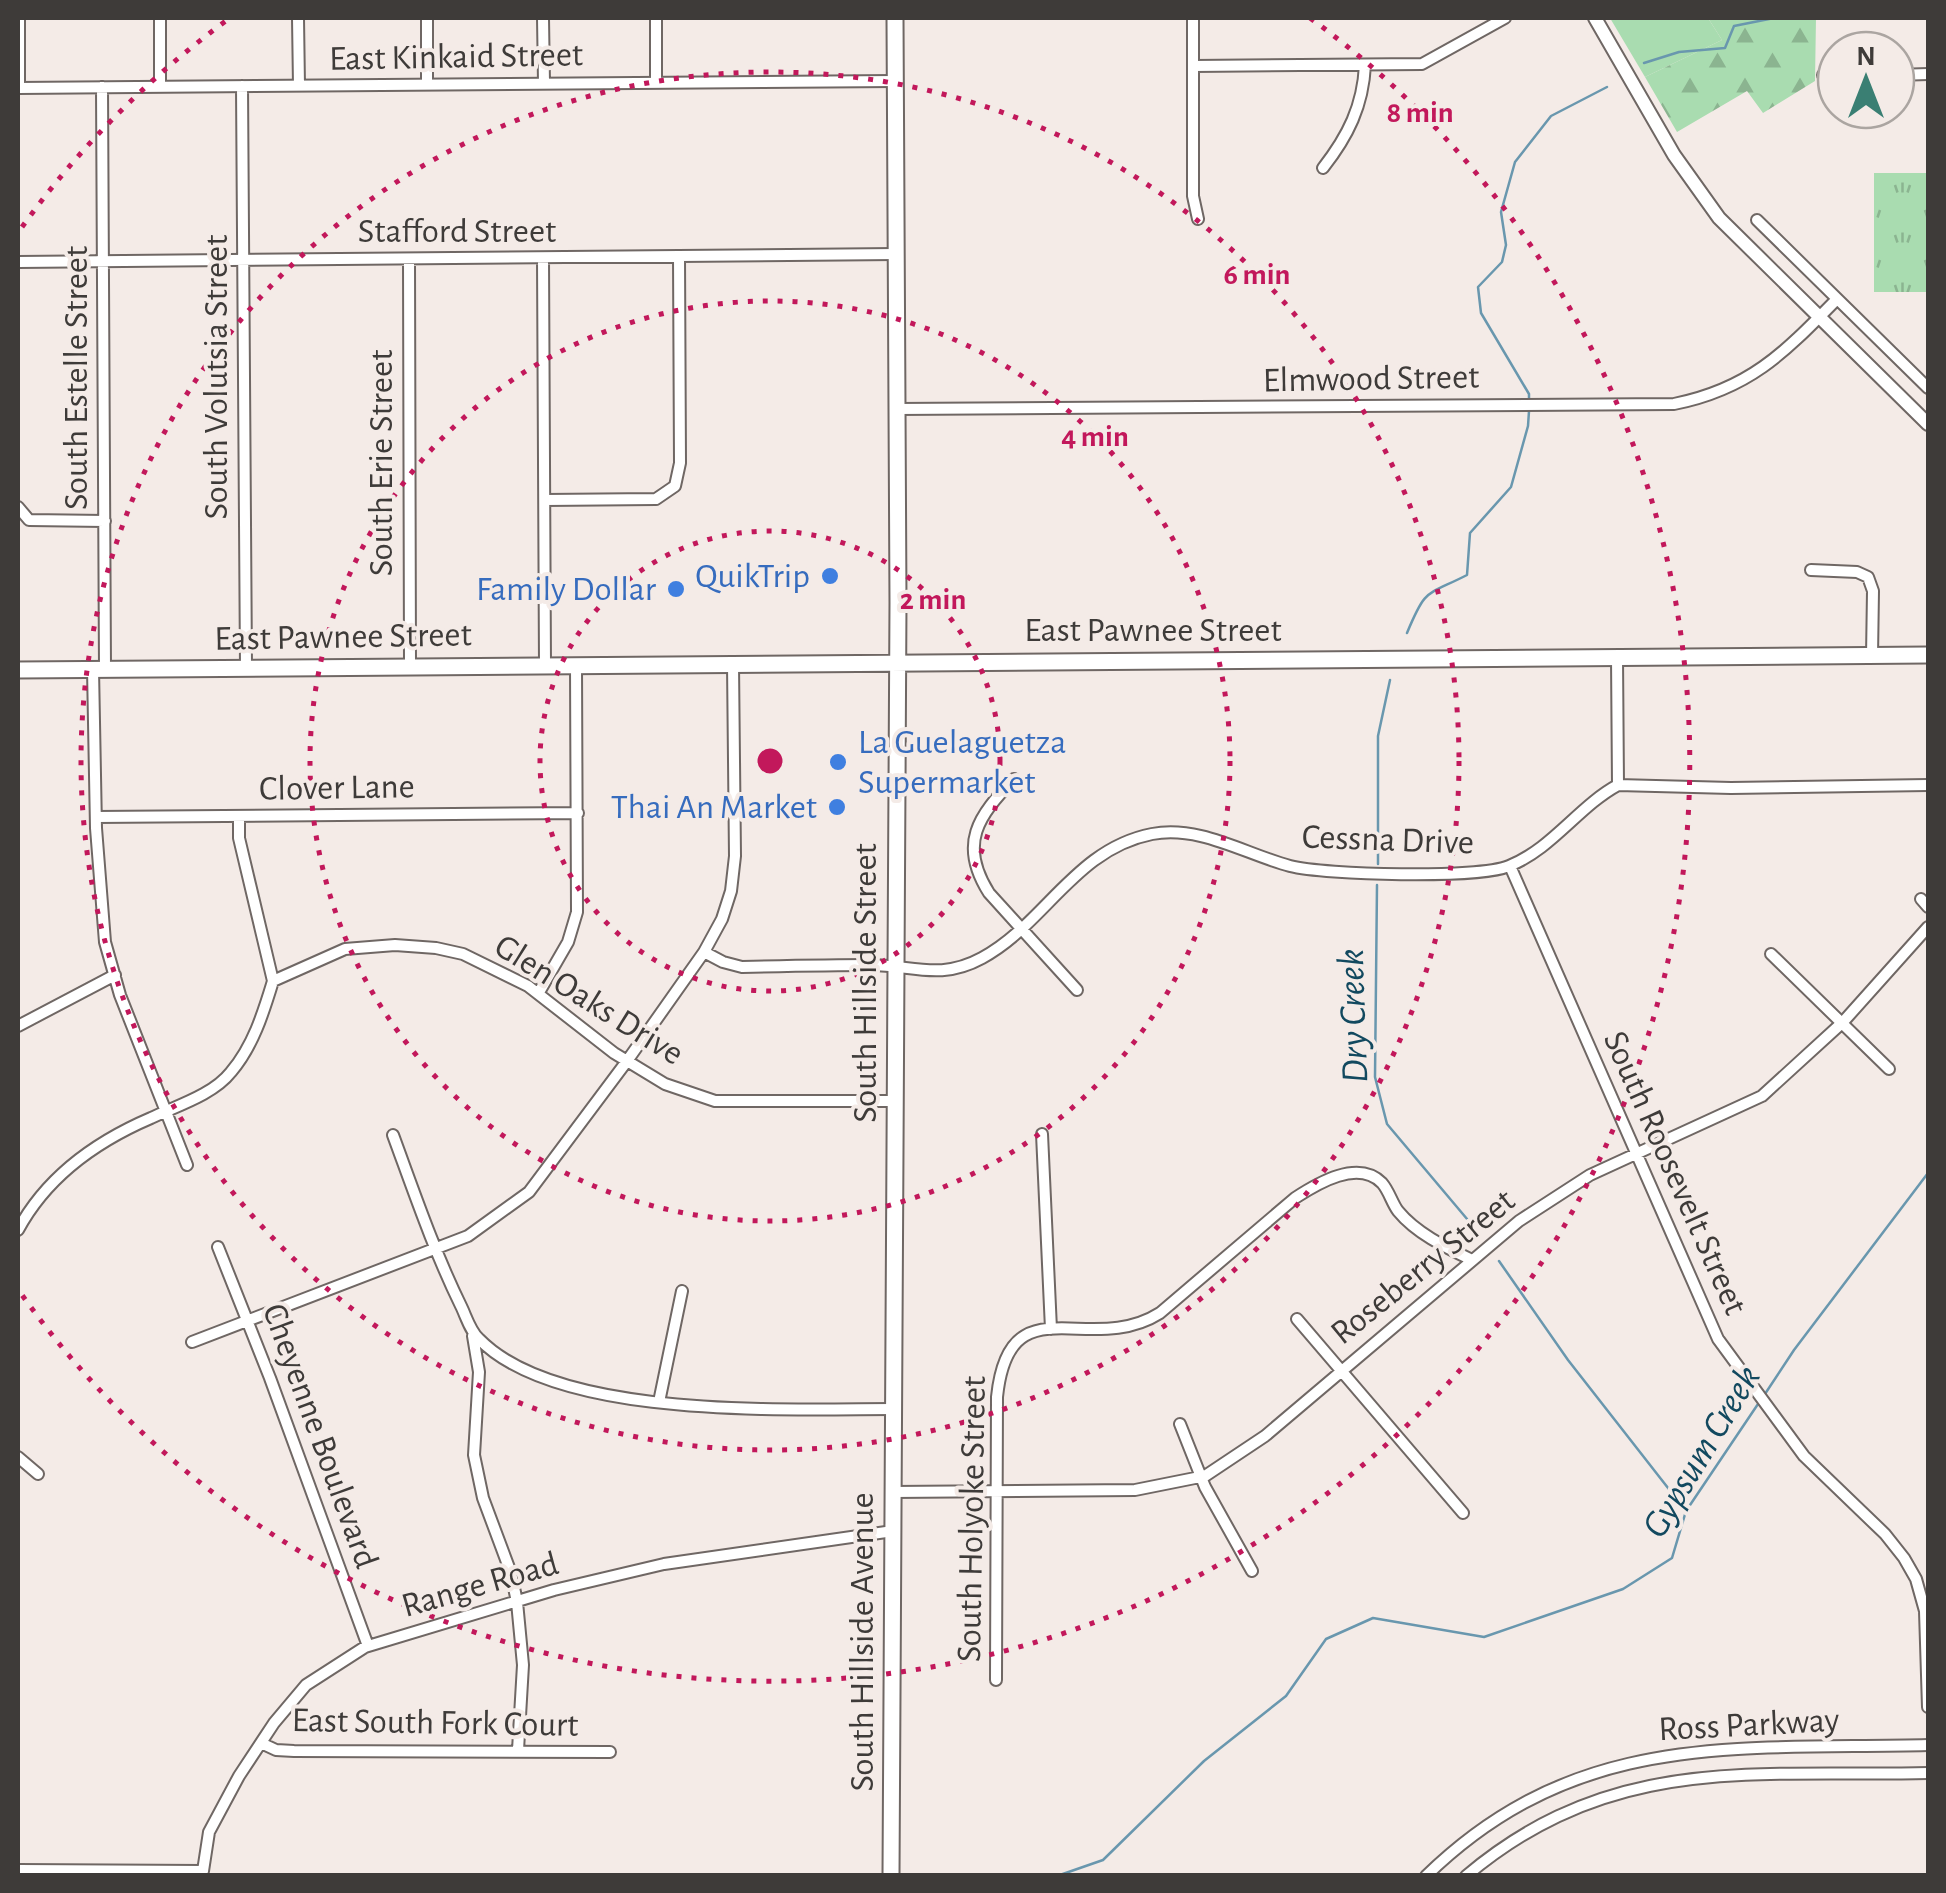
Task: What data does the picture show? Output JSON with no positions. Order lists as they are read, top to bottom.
{
  "streets": {
    "main road": ["East Pawnee Street", "South Hillside Street", "South Hillside Avenue"],
    "street": [
      "East Kinkaid Street",
      "Stafford Street",
      "South Volutsia Street",
      "South Estelle Street",
      "Elmwood Street",
      "South Erie Street",
      "Clover Lane",
      "Cessna Drive",
      "Glen Oaks Drive",
      "South Roosevelt Street",
      "Roseberry Street",
      "Cheyenne Boulevard",
      "South Holyoke Street",
      "Range Road",
      "East South Fork Court",
      "Ross Parkway"
    ]
  },
  "crossings": [
    ["East Kinkaid Street", "South Volutsia Street"],
    ["East Kinkaid Street", "South Estelle Street"],
    ["East Kinkaid Street", "South Hillside Street"],
    ["Stafford Street", "South Volutsia Street"],
    ["Stafford Street", "South Estelle Street"],
    ["Stafford Street", "South Erie Street"],
    ["Stafford Street", "South Hillside Street"],
    ["South Volutsia Street", "East Pawnee Street"],
    ["South Estelle Street", "East Pawnee Street"],
    ["Elmwood Street", "South Hillside Street"],
    ["South Erie Street", "East Pawnee Street"],
    ["East Pawnee Street", "South Hillside Street"],
    ["Cessna Drive", "South Hillside Street"],
    ["Cessna Drive", "South Roosevelt Street"],
    ["South Hillside Street", "Glen Oaks Drive"],
    ["South Hillside Street", "South Hillside Avenue"],
    ["South Roosevelt Street", "Roseberry Street"],
    ["Roseberry Street", "South Holyoke Street"],
    ["Roseberry Street", "South Hillside Avenue"],
    ["Cheyenne Boulevard", "Range Road"],
    ["Range Road", "South Hillside Avenue"],
    ["Range Road", "East South Fork Court"]
  ],
  "water": ["Dry Creek", "Gypsum Creek"],
  "places": [
    "QuikTrip",
    "Family Dollar",
    "La Guelaguetza Supermarket",
    "Thai An Market"
  ],
  "north": "top",
  "rings": [
    "8 min",
    "6 min",
    "4 min",
    "2 min"
  ]
}
